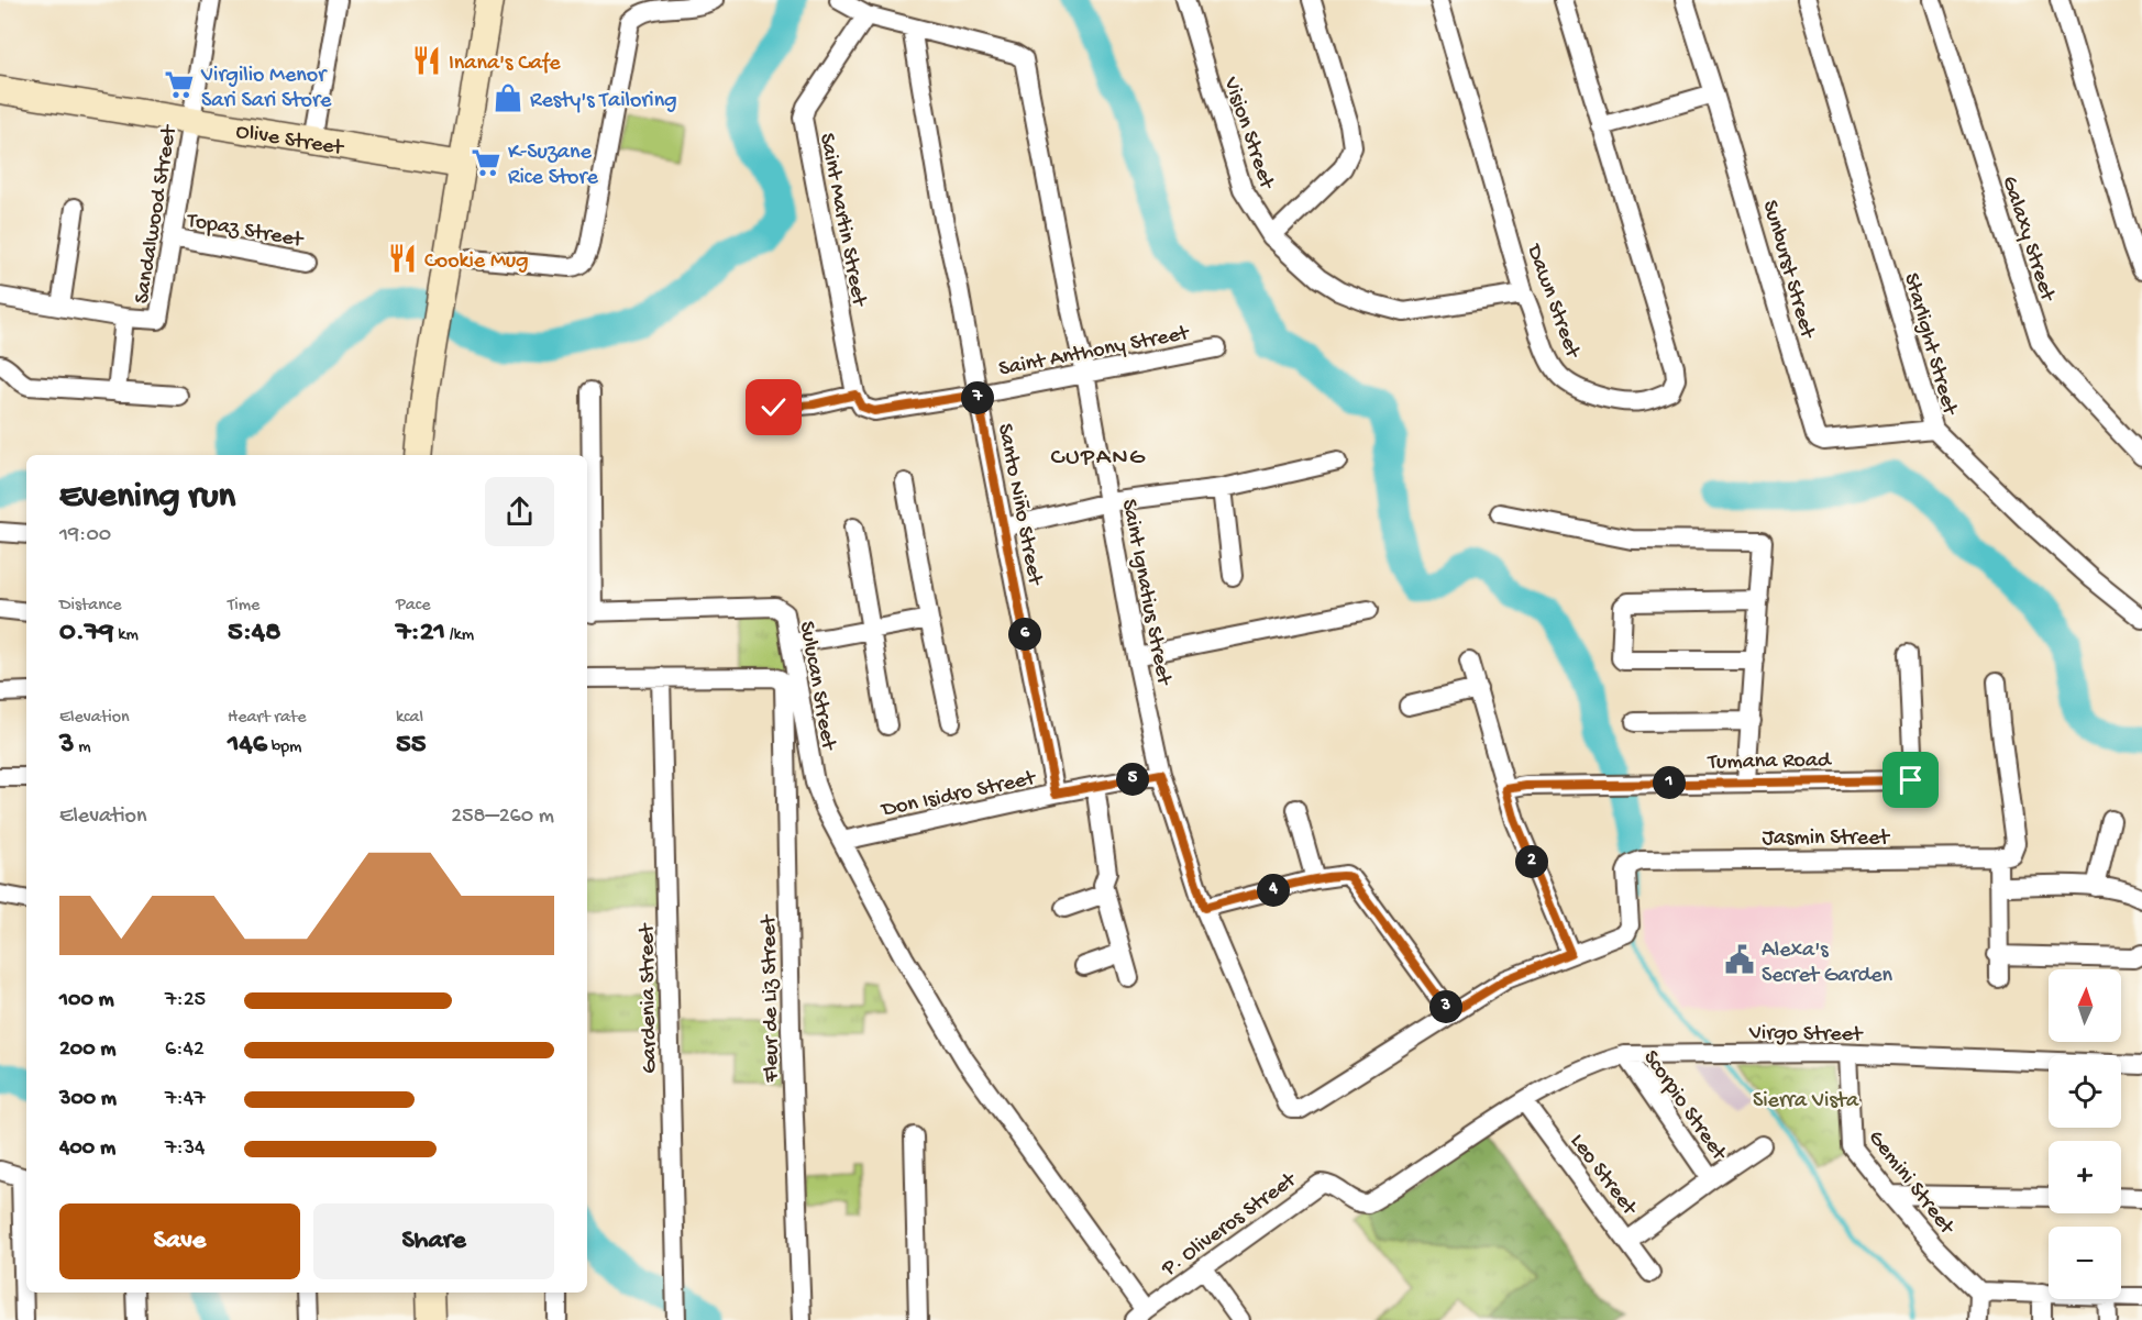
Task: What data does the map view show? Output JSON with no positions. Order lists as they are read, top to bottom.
{
  "streets": {
    "main road": ["Olive Street"],
    "street": [
      "Vision Street",
      "Sandalwood Street",
      "Saint Martin Street",
      "Topaz Street",
      "Galaxy Street",
      "Sunburst Street",
      "Dawn Street",
      "Starlight Street",
      "Saint Anthony Street",
      "Santo Niño Street",
      "Saint Ignatius Street",
      "Sulucan Street",
      "Tumana Road",
      "Don Isidro Street",
      "Jasmin Street",
      "Gardenia Street",
      "Fleur de Liz Street",
      "Virgo Street",
      "Scorpio Street",
      "Leo Street",
      "Gemini Street",
      "P. Oliveros Street"
    ]
  },
  "crossings": [
    ["Vision Street", "Dawn Street"],
    ["Olive Street", "Sandalwood Street"],
    ["Sandalwood Street", "Topaz Street"],
    ["Saint Martin Street", "Saint Anthony Street"],
    ["Saint Martin Street", "Saint Ignatius Street"],
    ["Sunburst Street", "Starlight Street"],
    ["Saint Anthony Street", "Santo Niño Street"],
    ["Saint Anthony Street", "Saint Ignatius Street"],
    ["Santo Niño Street", "Saint Ignatius Street"],
    ["Santo Niño Street", "Don Isidro Street"],
    ["Saint Ignatius Street", "Don Isidro Street"],
    ["Sulucan Street", "Don Isidro Street"],
    ["Sulucan Street", "P. Oliveros Street"],
    ["Gardenia Street", "Fleur de Liz Street"],
    ["Virgo Street", "Scorpio Street"],
    ["Virgo Street", "Leo Street"],
    ["Virgo Street", "Gemini Street"],
    ["Virgo Street", "P. Oliveros Street"]
  ],
  "districts": ["CUPANG"],
  "parks": ["Sierra Vista"],
  "places": {
    "restaurant": ["Inana's Cafe", "Cookie Mug"],
    "supermarket": ["Virgilio Menor Sari Sari Store", "K-Suzane Rice Store"],
    "shop": ["Resty's Tailoring"],
    "public building": ["Alexa's Secret Garden"]
  },
  "north": "top",
  "page": {
    "pins": [
      "7",
      "6",
      "5",
      "1",
      "2",
      "4",
      "3"
    ],
    "heading": ["Evening run", "19:00"],
    "stats": [
      ["Distance", "0.79 km"],
      ["Time", "5:48"],
      ["Pace", "7:21 /km"],
      ["Elevation", "3 m"],
      ["Heart rate", "146 bpm"],
      ["kcal", "55"]
    ],
    "chart": ["Elevation", "258–260 m"],
    "map_buttons": ["+", "−"],
    "list": [
      {
        "name": "100 m",
        "note": "7:25"
      },
      {
        "name": "200 m",
        "note": "6:42"
      },
      {
        "name": "300 m",
        "note": "7:47"
      },
      {
        "name": "400 m",
        "note": "7:34"
      }
    ],
    "buttons": ["Save", "Share"]
  }
}
